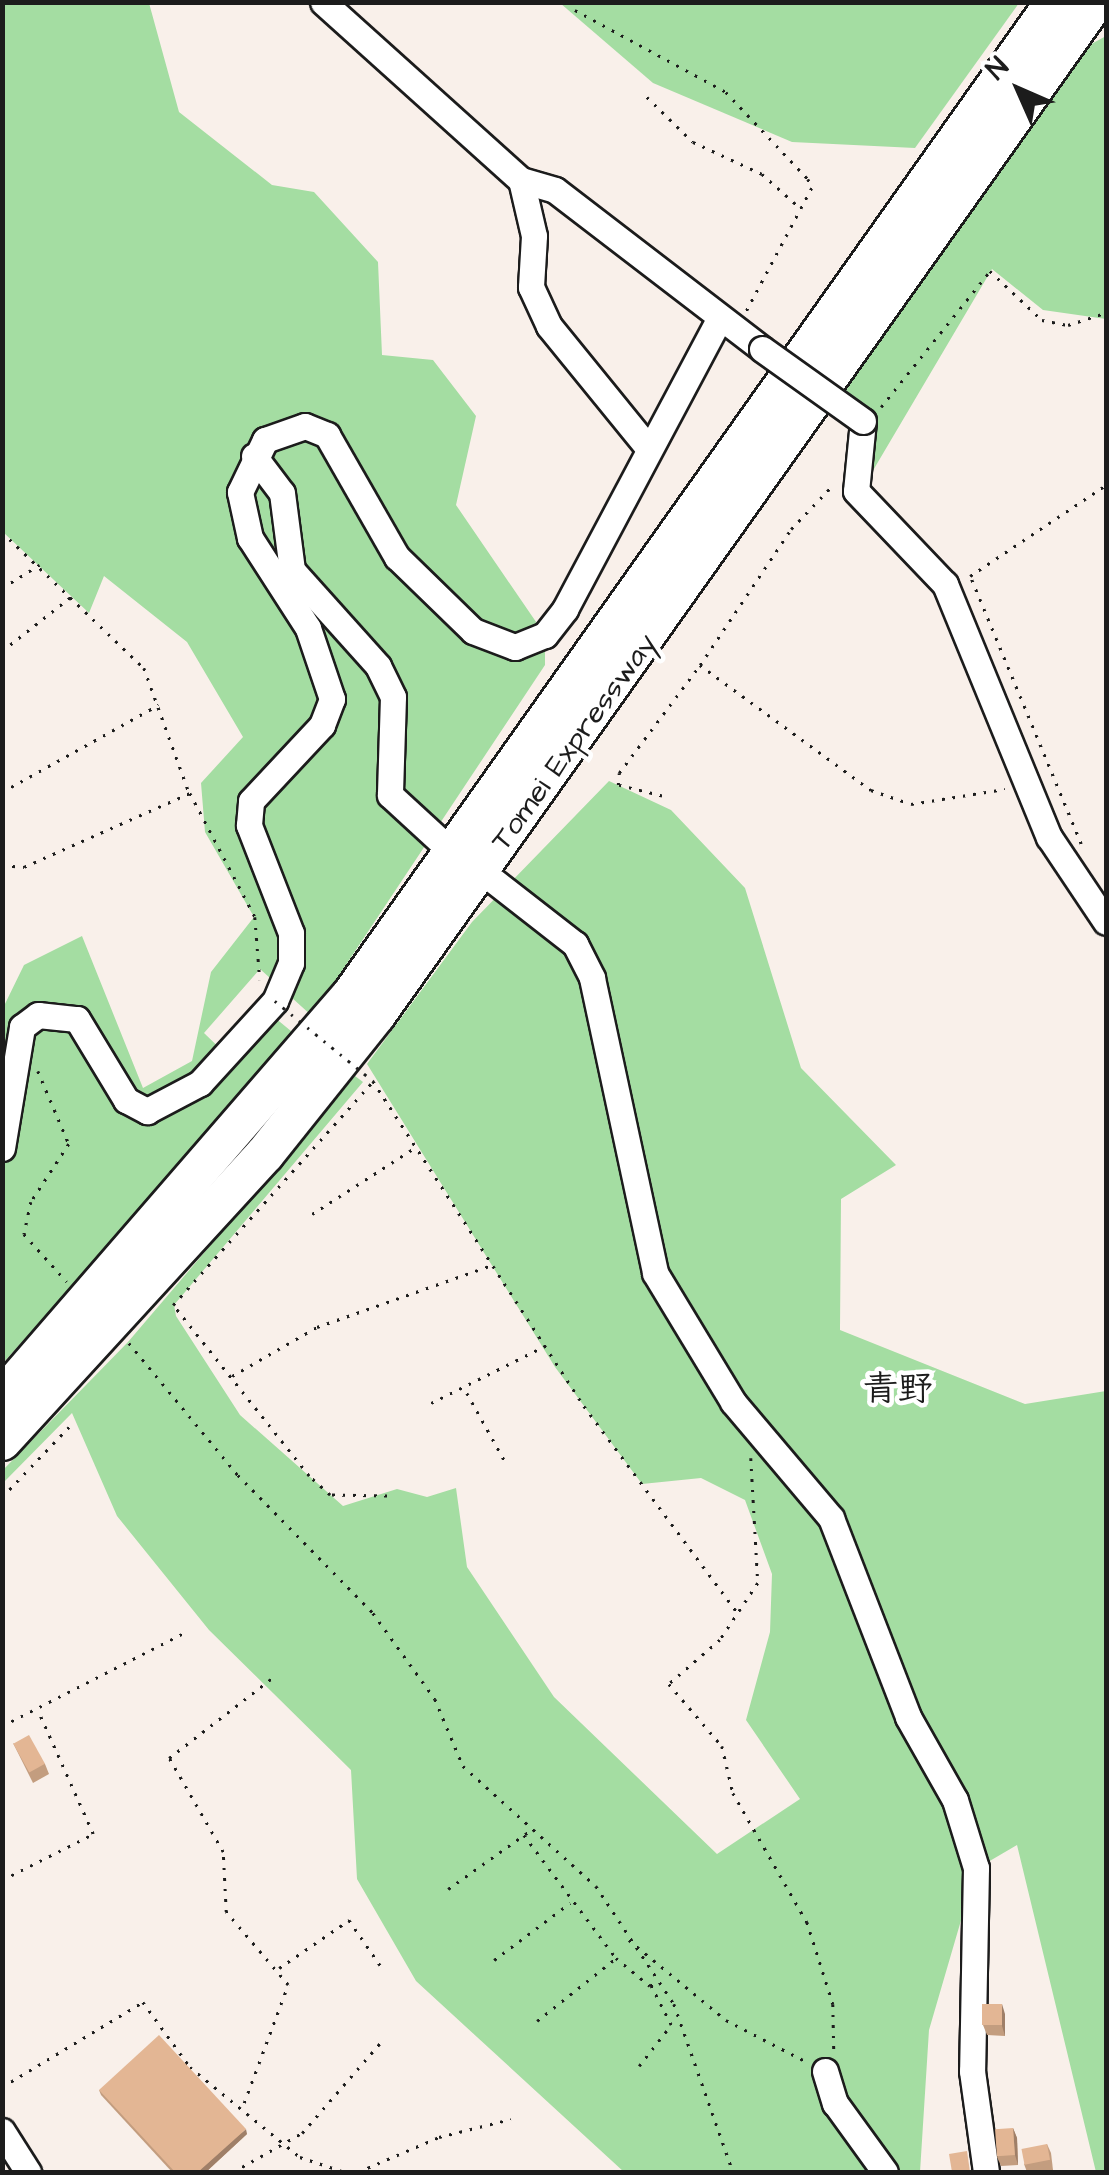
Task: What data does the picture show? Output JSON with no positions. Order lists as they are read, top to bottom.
{
  "streets": {
    "highway": ["Tomei Expressway"]
  },
  "districts": ["青野"],
  "north": "top left"
}
